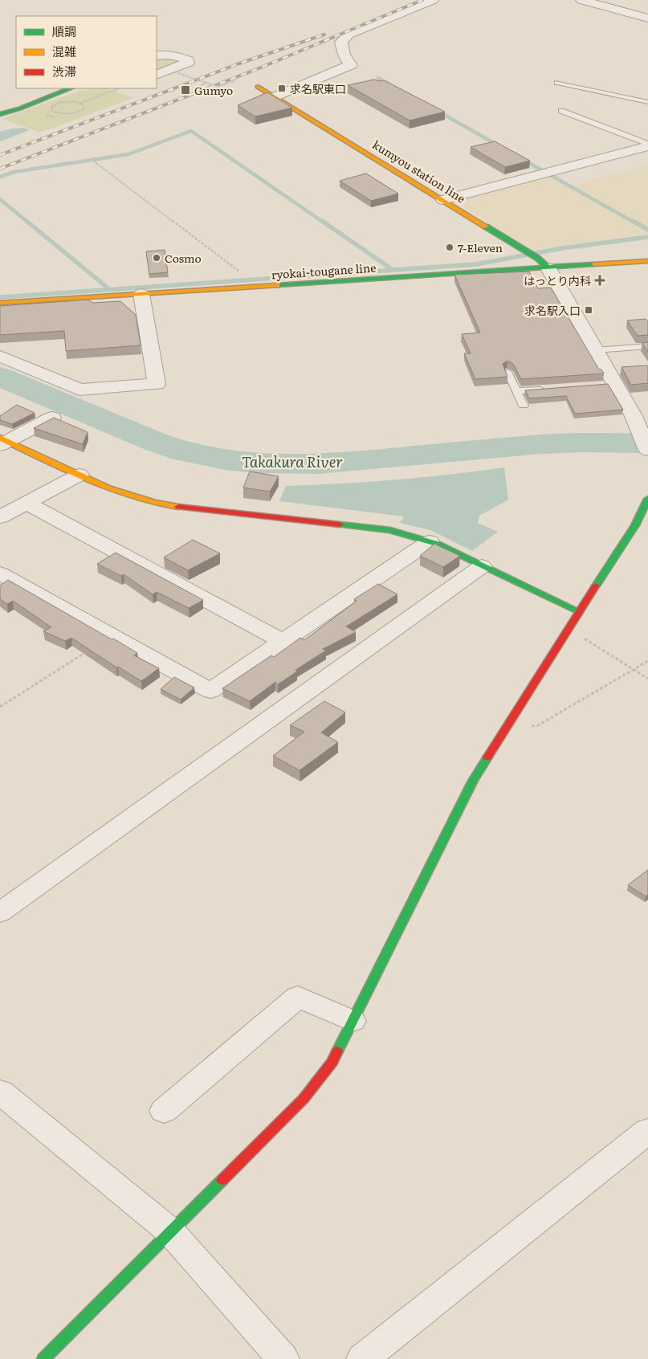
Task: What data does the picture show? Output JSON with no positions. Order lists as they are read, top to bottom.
{
  "streets": {
    "street": ["kumyou station line", "ryokai-tougane line"]
  },
  "crossings": [
    ["kumyou station line", "ryokai-tougane line"]
  ],
  "water": ["Takakura River"],
  "places": {
    "transit": ["求名駅東口", "Gumyo", "求名駅入口"],
    "other": ["7-Eleven", "Cosmo"],
    "health": ["はっとり内科"]
  },
  "legend": ["順調", "混雑", "渋滞"]
}
